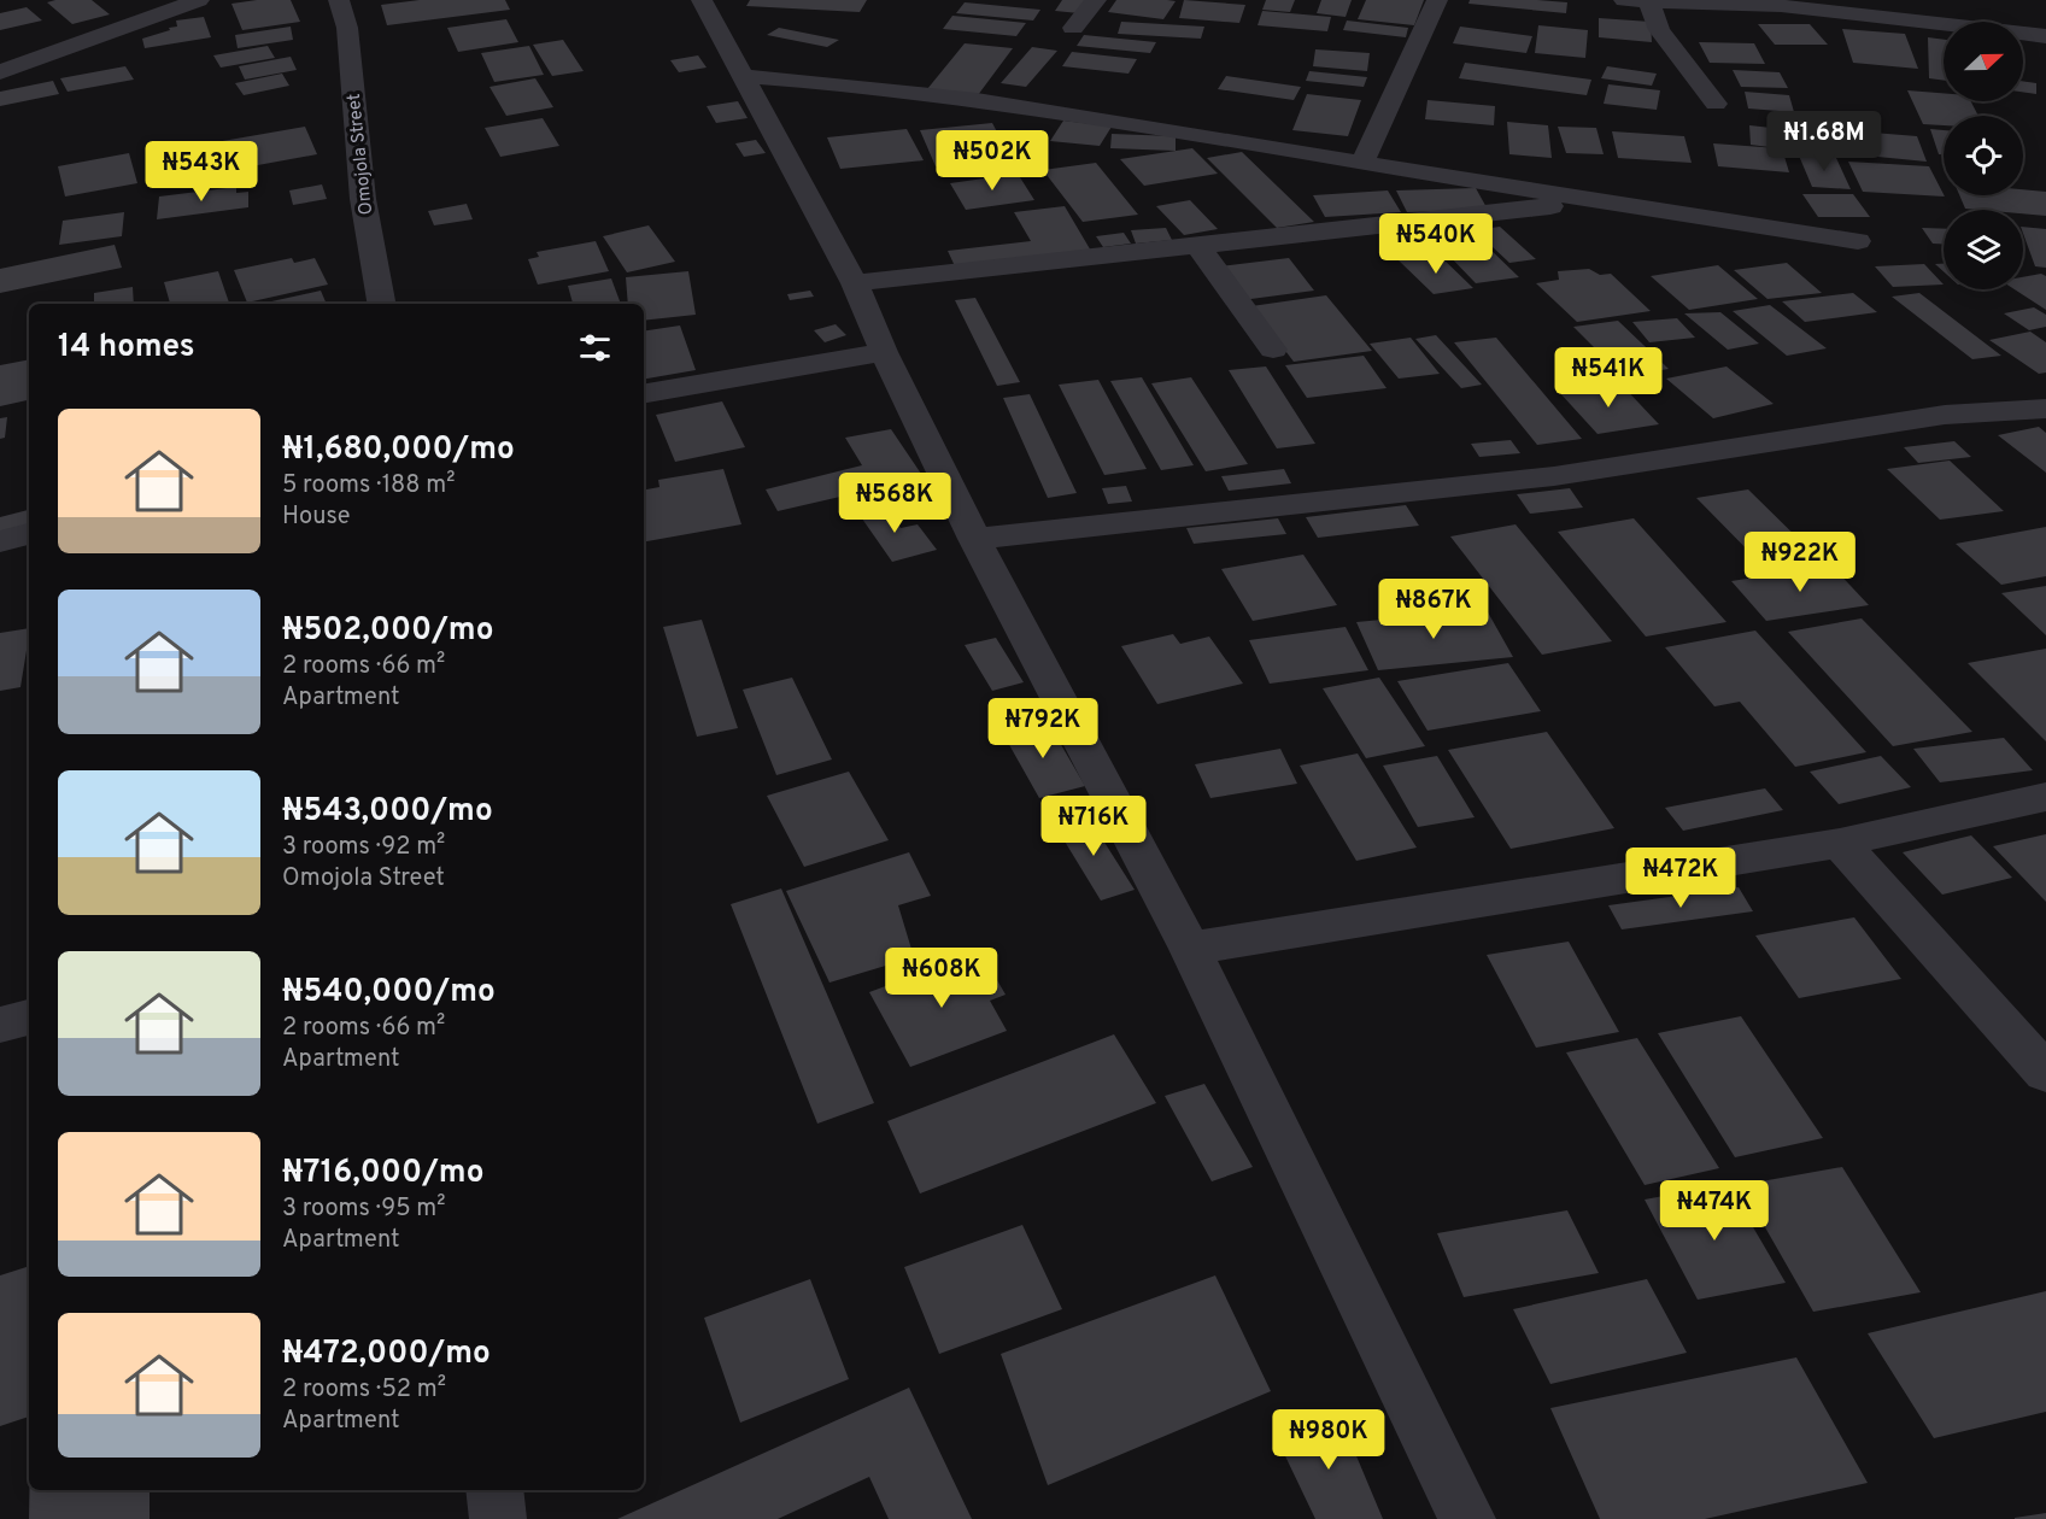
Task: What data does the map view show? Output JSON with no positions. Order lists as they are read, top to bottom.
{
  "streets": {
    "street": ["Omojola Street"]
  },
  "north": "right",
  "page": {
    "price": [
      "₦1.68M",
      "₦502K",
      "₦543K",
      "₦540K",
      "₦541K",
      "₦568K",
      "₦922K",
      "₦867K",
      "₦792K",
      "₦716K",
      "₦472K",
      "₦608K",
      "₦474K",
      "₦980K"
    ],
    "heading": "14 homes",
    "list": [
      {
        "name": "₦1,680,000/mo",
        "note": "5 rooms · 188 m² · House"
      },
      {
        "name": "₦502,000/mo",
        "note": "2 rooms · 66 m² · Apartment"
      },
      {
        "name": "₦543,000/mo",
        "note": "3 rooms · 92 m² · Omojola Street"
      },
      {
        "name": "₦540,000/mo",
        "note": "2 rooms · 66 m² · Apartment"
      },
      {
        "name": "₦716,000/mo",
        "note": "3 rooms · 95 m² · Apartment"
      },
      {
        "name": "₦472,000/mo",
        "note": "2 rooms · 52 m² · Apartment"
      }
    ]
  }
}
